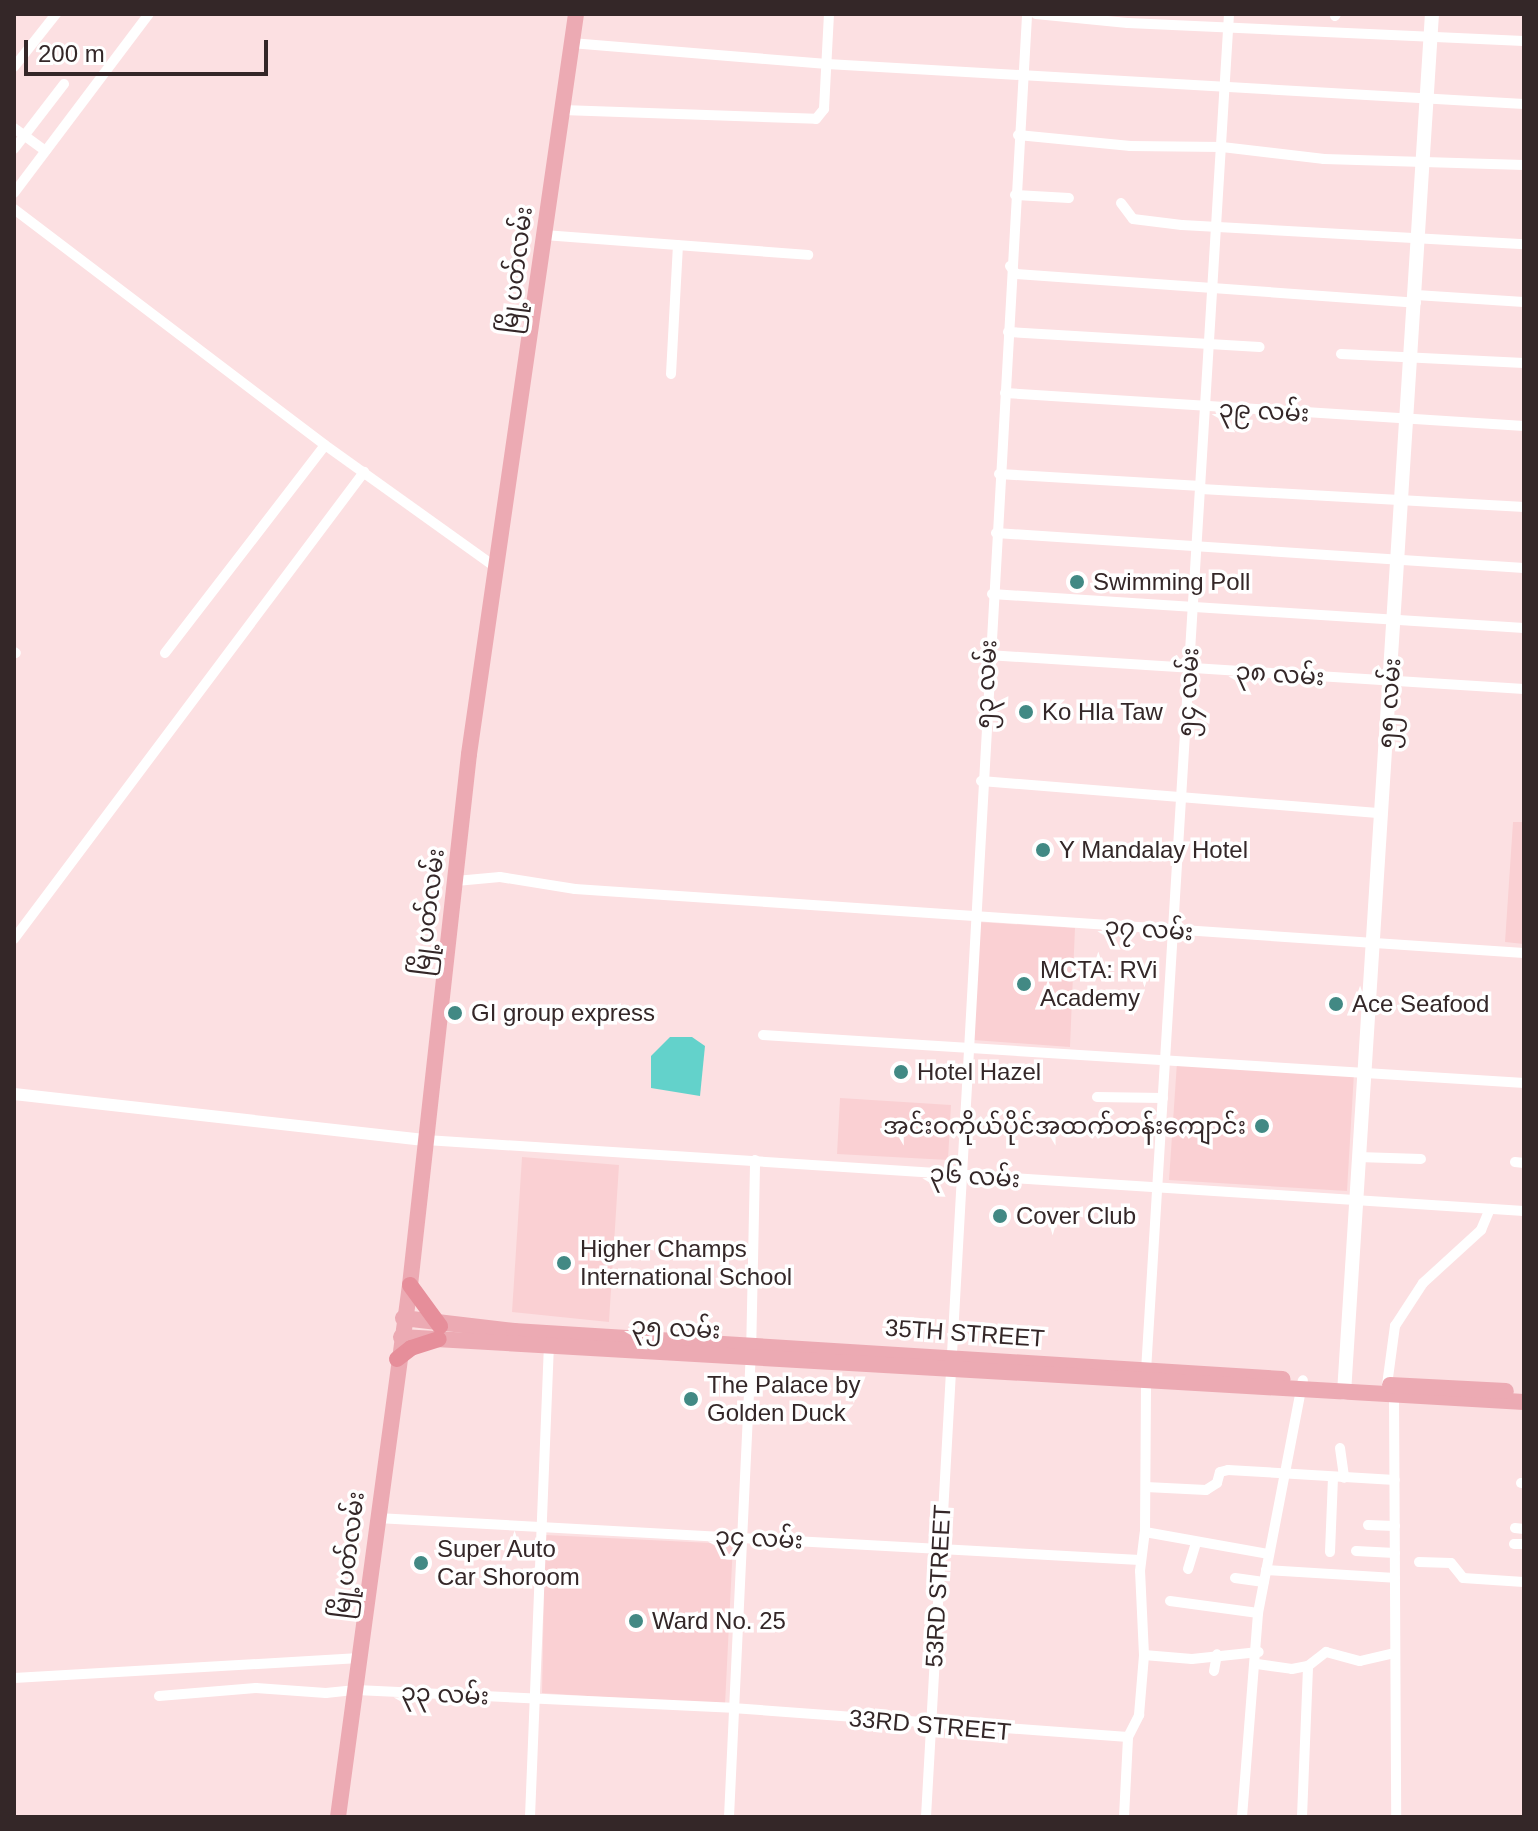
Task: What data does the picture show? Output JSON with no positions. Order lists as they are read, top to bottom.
{
  "streets": {
    "main road": [
      "မြို့ပတ်လမ်း",
      "၅၅ လမ်း",
      "၃၅ လမ်း",
      "35TH STREET"
    ],
    "street": [
      "၃၉ လမ်း",
      "၃၈ လမ်း",
      "၅၃ လမ်း",
      "၅၄ လမ်း",
      "၃၇ လမ်း",
      "၃၆ လမ်း",
      "၃၄ လမ်း",
      "53RD STREET",
      "၃၃ လမ်း",
      "33RD STREET"
    ]
  },
  "crossings": [
    ["မြို့ပတ်လမ်း", "၃၇ လမ်း"],
    ["မြို့ပတ်လမ်း", "၃၆ လမ်း"],
    ["မြို့ပတ်လမ်း", "၃၄ လမ်း"],
    ["မြို့ပတ်လမ်း", "၃၃ လမ်း"],
    ["၃၉ လမ်း", "၅၃ လမ်း"],
    ["၃၉ လမ်း", "၅၄ လမ်း"],
    ["၃၉ လမ်း", "၅၅ လမ်း"],
    ["၃၈ လမ်း", "၅၃ လမ်း"],
    ["၃၈ လမ်း", "၅၄ လမ်း"],
    ["၃၈ လမ်း", "၅၅ လမ်း"],
    ["၅၃ လမ်း", "၃၇ လမ်း"],
    ["၅၃ လမ်း", "၃၆ လမ်း"],
    ["၅၃ လမ်း", "၃၅ လမ်း"],
    ["၅၃ လမ်း", "35TH STREET"],
    ["၅၃ လမ်း", "53RD STREET"],
    ["၅၄ လမ်း", "၃၇ လမ်း"],
    ["၅၄ လမ်း", "၃၆ လမ်း"],
    ["၅၄ လမ်း", "35TH STREET"],
    ["၅၄ လမ်း", "၃၄ လမ်း"],
    ["၅၄ လမ်း", "33RD STREET"],
    ["၅၅ လမ်း", "၃၇ လမ်း"],
    ["၅၅ လမ်း", "၃၆ လမ်း"],
    ["၅၅ လမ်း", "35TH STREET"],
    ["၃၅ လမ်း", "35TH STREET"],
    ["၃၅ လမ်း", "53RD STREET"],
    ["35TH STREET", "53RD STREET"],
    ["၃၄ လမ်း", "53RD STREET"],
    ["53RD STREET", "33RD STREET"],
    ["၃၃ လမ်း", "33RD STREET"]
  ],
  "places": [
    "Swimming Poll",
    "Ko Hla Taw",
    "Y Mandalay Hotel",
    "MCTA: RVi Academy",
    "Ace Seafood",
    "GI group express",
    "Hotel Hazel",
    "အင်းဝကိုယ်ပိုင်အထက်တန်းကျောင်း",
    "Cover Club",
    "Higher Champs International School",
    "The Palace by Golden Duck",
    "Super Auto Car Shoroom",
    "Ward No. 25"
  ],
  "scale_bar": "200 m"
}
